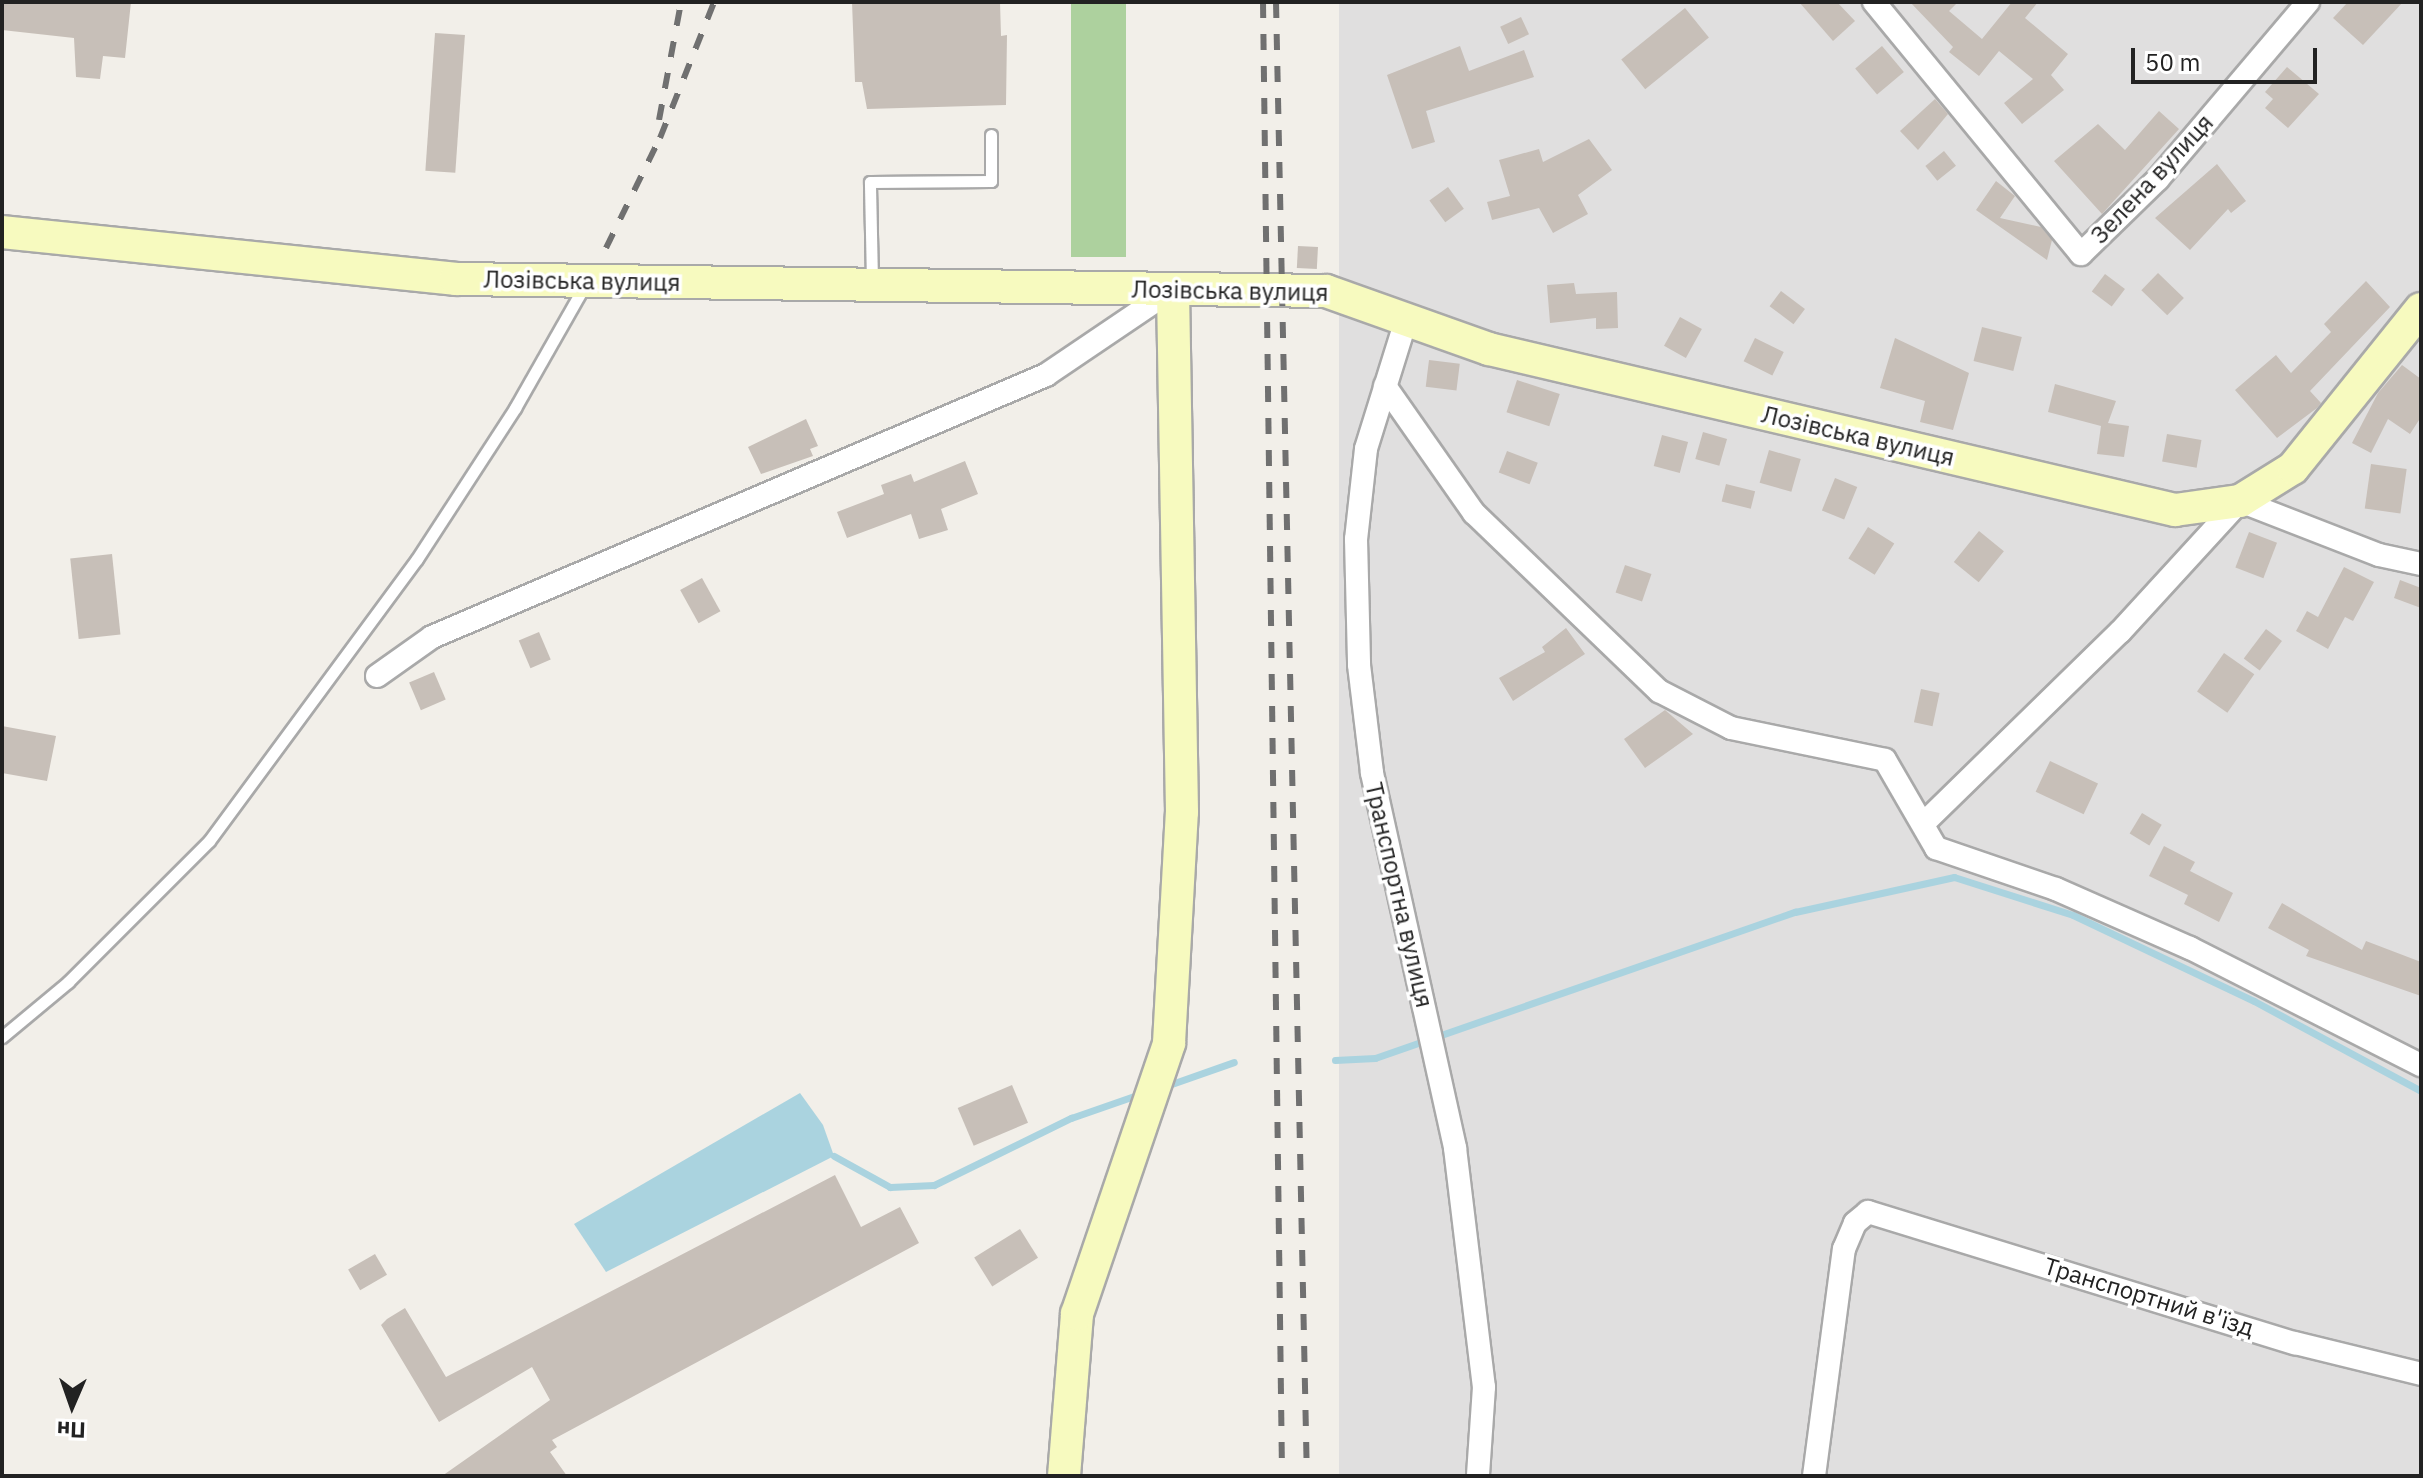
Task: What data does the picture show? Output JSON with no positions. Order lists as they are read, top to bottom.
{
  "streets": {
    "main road": ["Лозівська вулиця"],
    "street": ["Зелена вулиця", "Транспортна вулиця", "Транспортний в'їзд"]
  },
  "crossings": [
    ["Лозівська вулиця", "Транспортна вулиця"]
  ],
  "scale_bar": "50 m",
  "north": "bottom"
}
